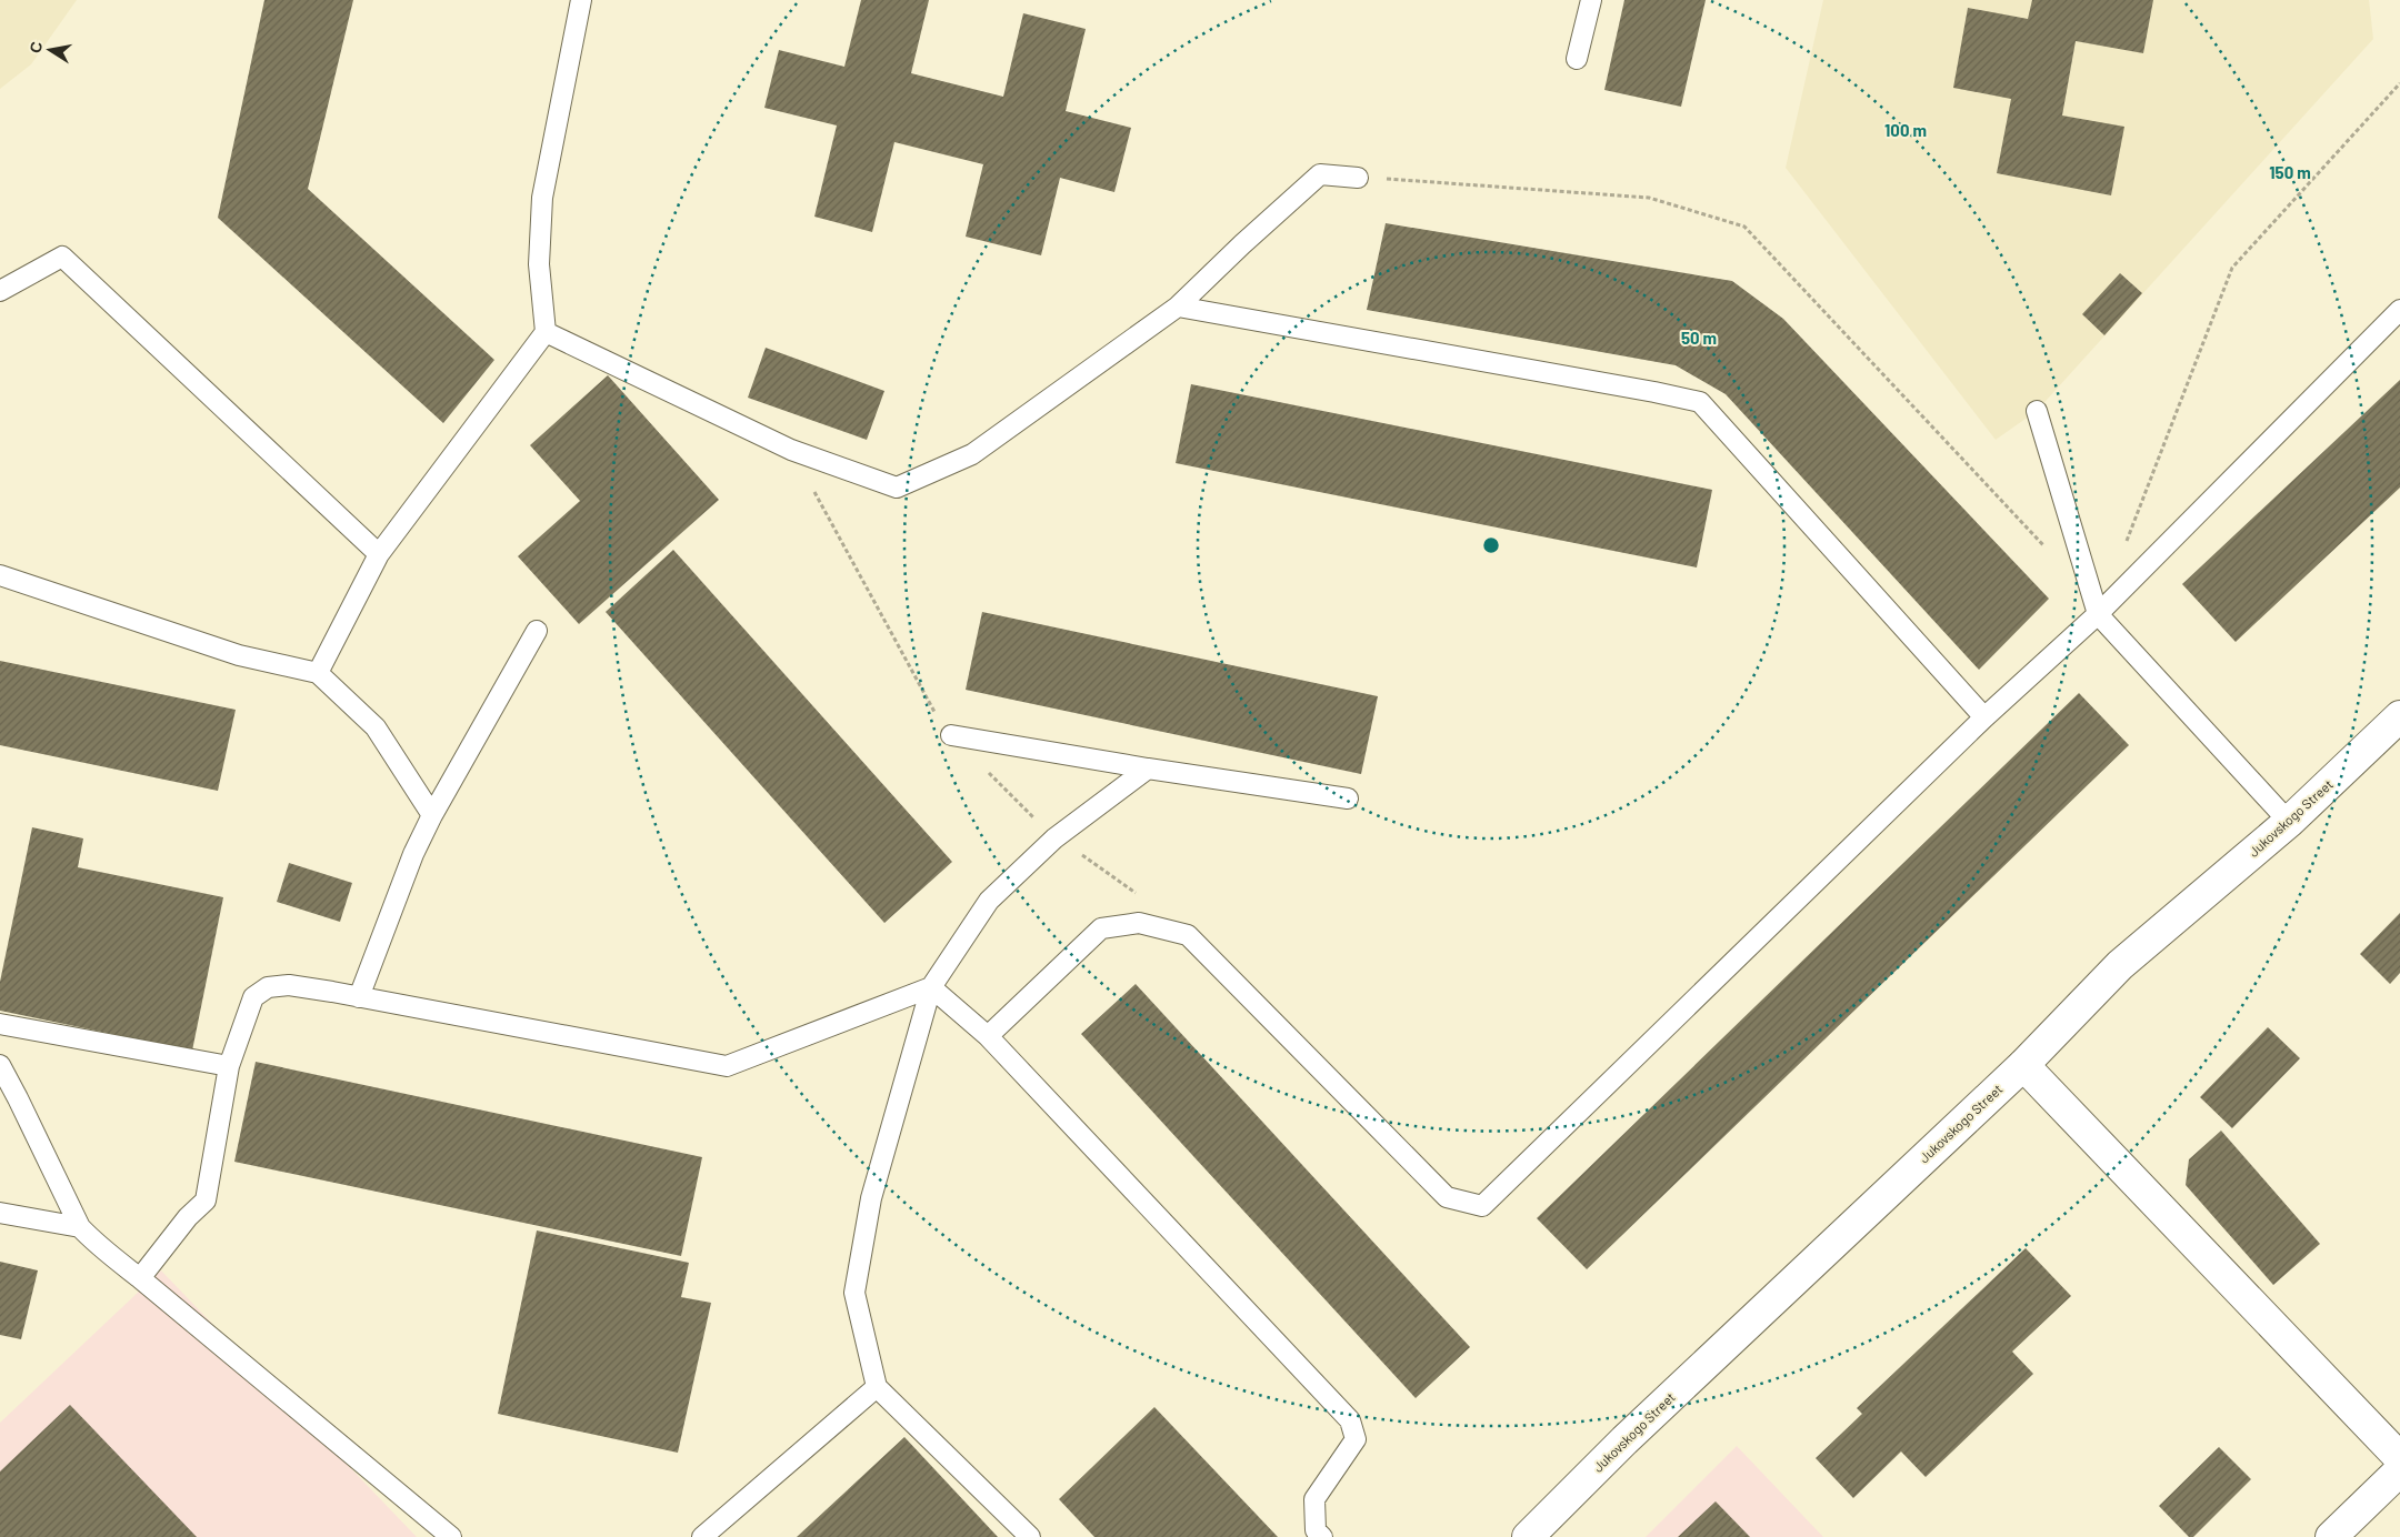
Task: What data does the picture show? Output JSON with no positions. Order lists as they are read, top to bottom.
{
  "streets": {
    "main road": ["Jukovskogo Street"]
  },
  "north": "left",
  "rings": ["100 m", "150 m", "50 m"]
}
